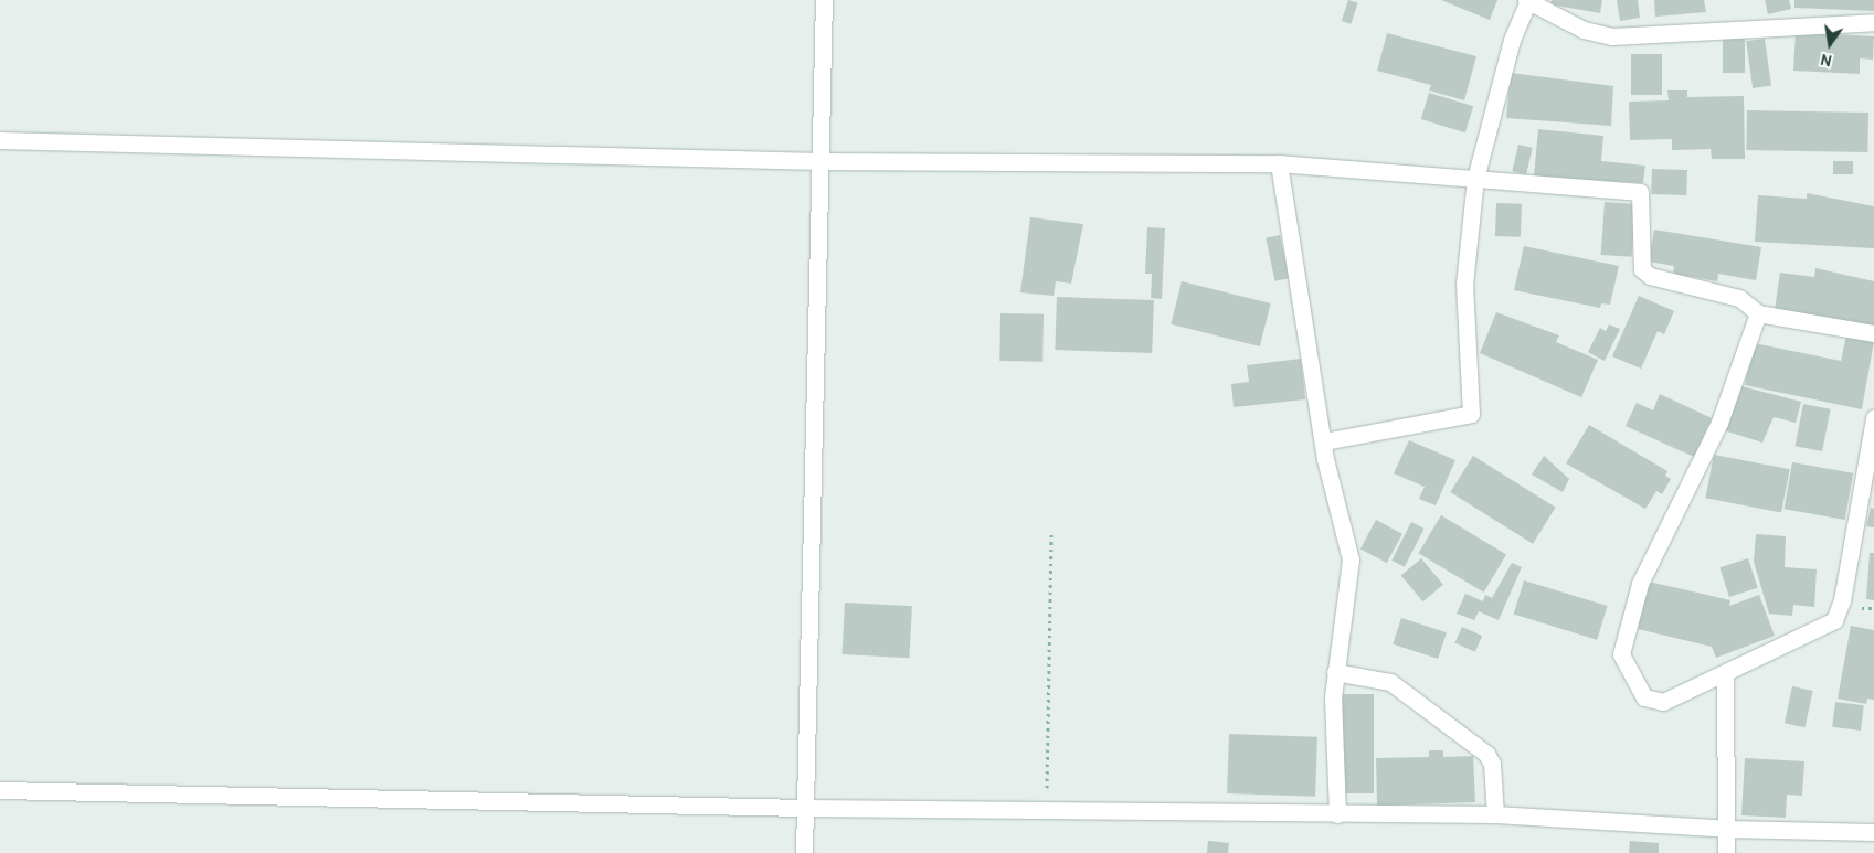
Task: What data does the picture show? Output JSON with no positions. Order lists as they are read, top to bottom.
{
  "north": "bottom"
}
